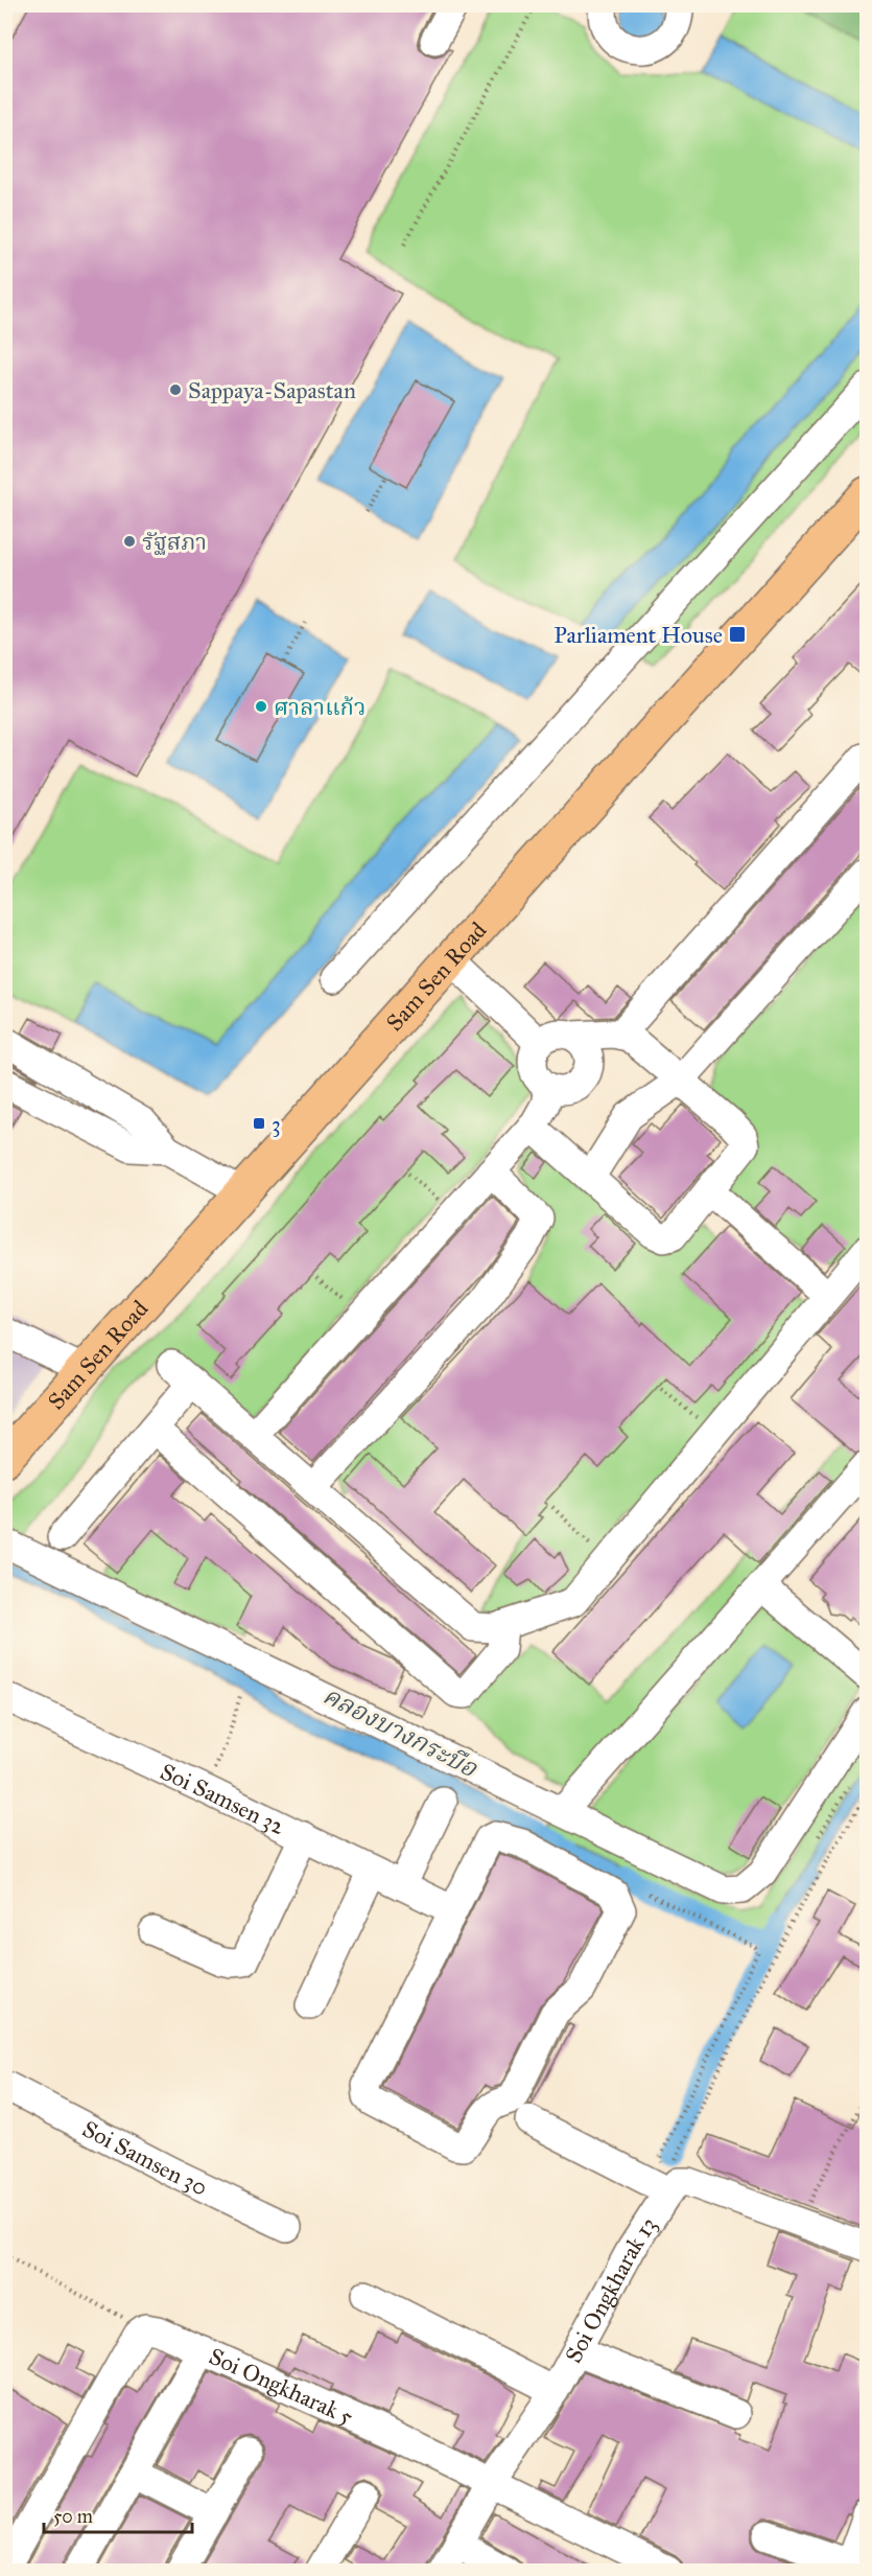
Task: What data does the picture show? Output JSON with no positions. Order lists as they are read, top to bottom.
{
  "streets": {
    "main road": ["Sam Sen Road"],
    "street": [
      "Soi Samsen 32",
      "Soi Samsen 30",
      "Soi Ongkharak 13",
      "Soi Ongkharak 5"
    ]
  },
  "crossings": [
    ["Soi Ongkharak 13", "Soi Ongkharak 5"]
  ],
  "water": ["คลองบางกระบือ"],
  "places": {
    "other": ["Sappaya-Sapastan", "รัฐสภา", "ศาลาแก้ว"],
    "transit": ["Parliament House", "3"]
  },
  "scale_bar": "50 m"
}
